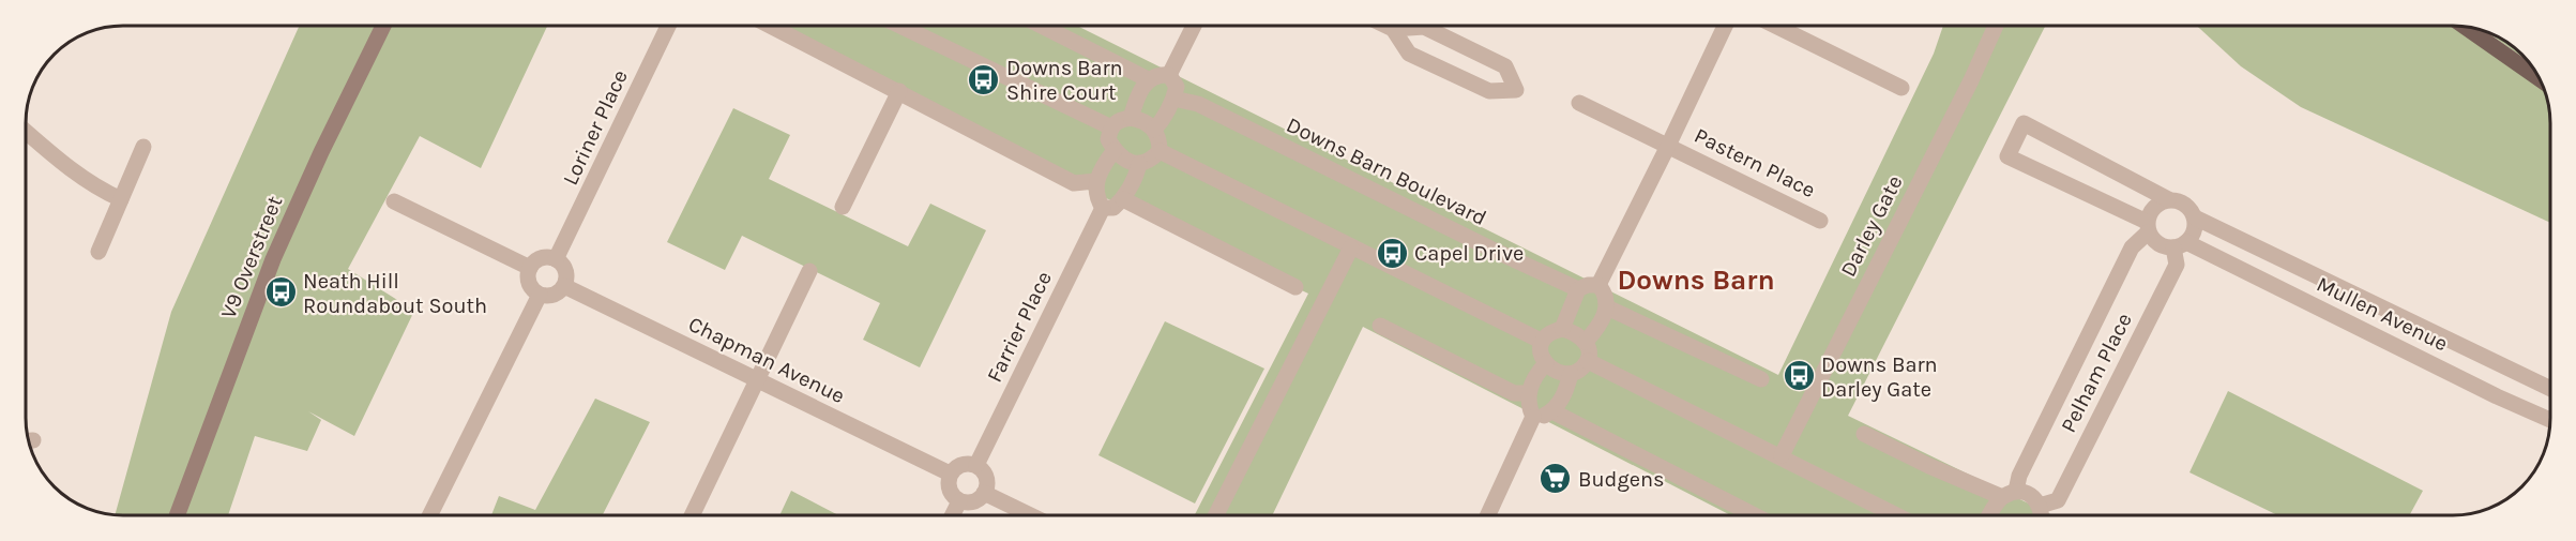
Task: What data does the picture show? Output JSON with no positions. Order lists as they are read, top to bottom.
{
  "streets": {
    "street": [
      "Loriner Place",
      "Pastern Place",
      "Downs Barn Boulevard",
      "Darley Gate",
      "V9 Overstreet",
      "Mullen Avenue",
      "Farrier Place",
      "Chapman Avenue",
      "Pelham Place"
    ]
  },
  "crossings": [
    ["Loriner Place", "Chapman Avenue"],
    ["Mullen Avenue", "Pelham Place"],
    ["Farrier Place", "Chapman Avenue"]
  ],
  "districts": ["Downs Barn"],
  "places": {
    "bus stop": [
      "Downs Barn Shire Court",
      "Capel Drive",
      "Neath Hill Roundabout South",
      "Downs Barn Darley Gate"
    ],
    "supermarket": ["Budgens"]
  }
}
